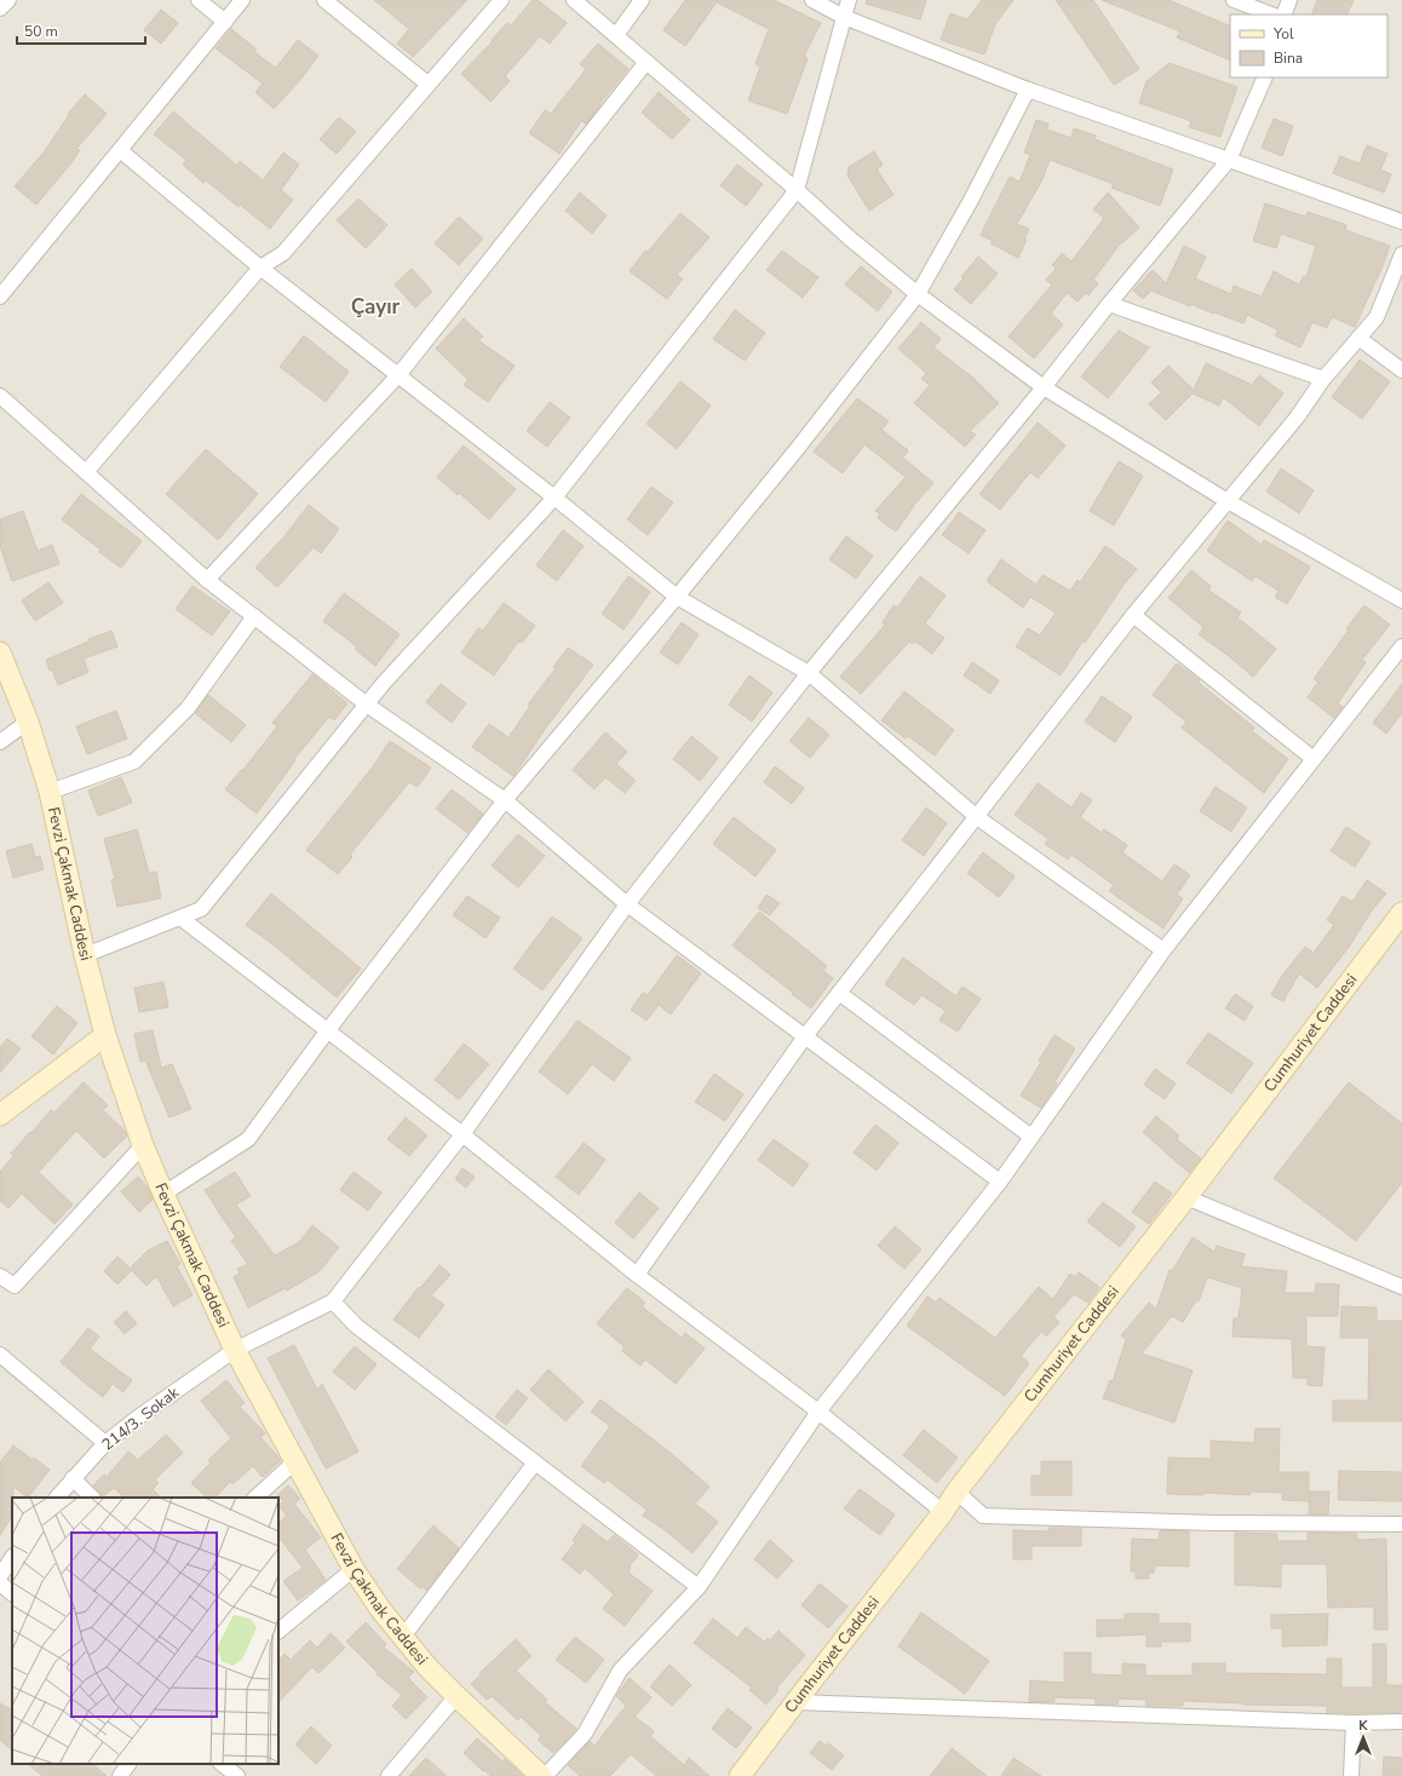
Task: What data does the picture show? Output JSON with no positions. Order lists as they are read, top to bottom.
{
  "streets": {
    "main road": ["Fevzi Çakmak Caddesi", "Cumhuriyet Caddesi"],
    "street": ["214/3. Sokak"]
  },
  "crossings": [
    ["Fevzi Çakmak Caddesi", "214/3. Sokak"]
  ],
  "districts": ["Çayır"],
  "legend": ["Yol", "Bina"],
  "scale_bar": "50 m",
  "north": "top"
}
